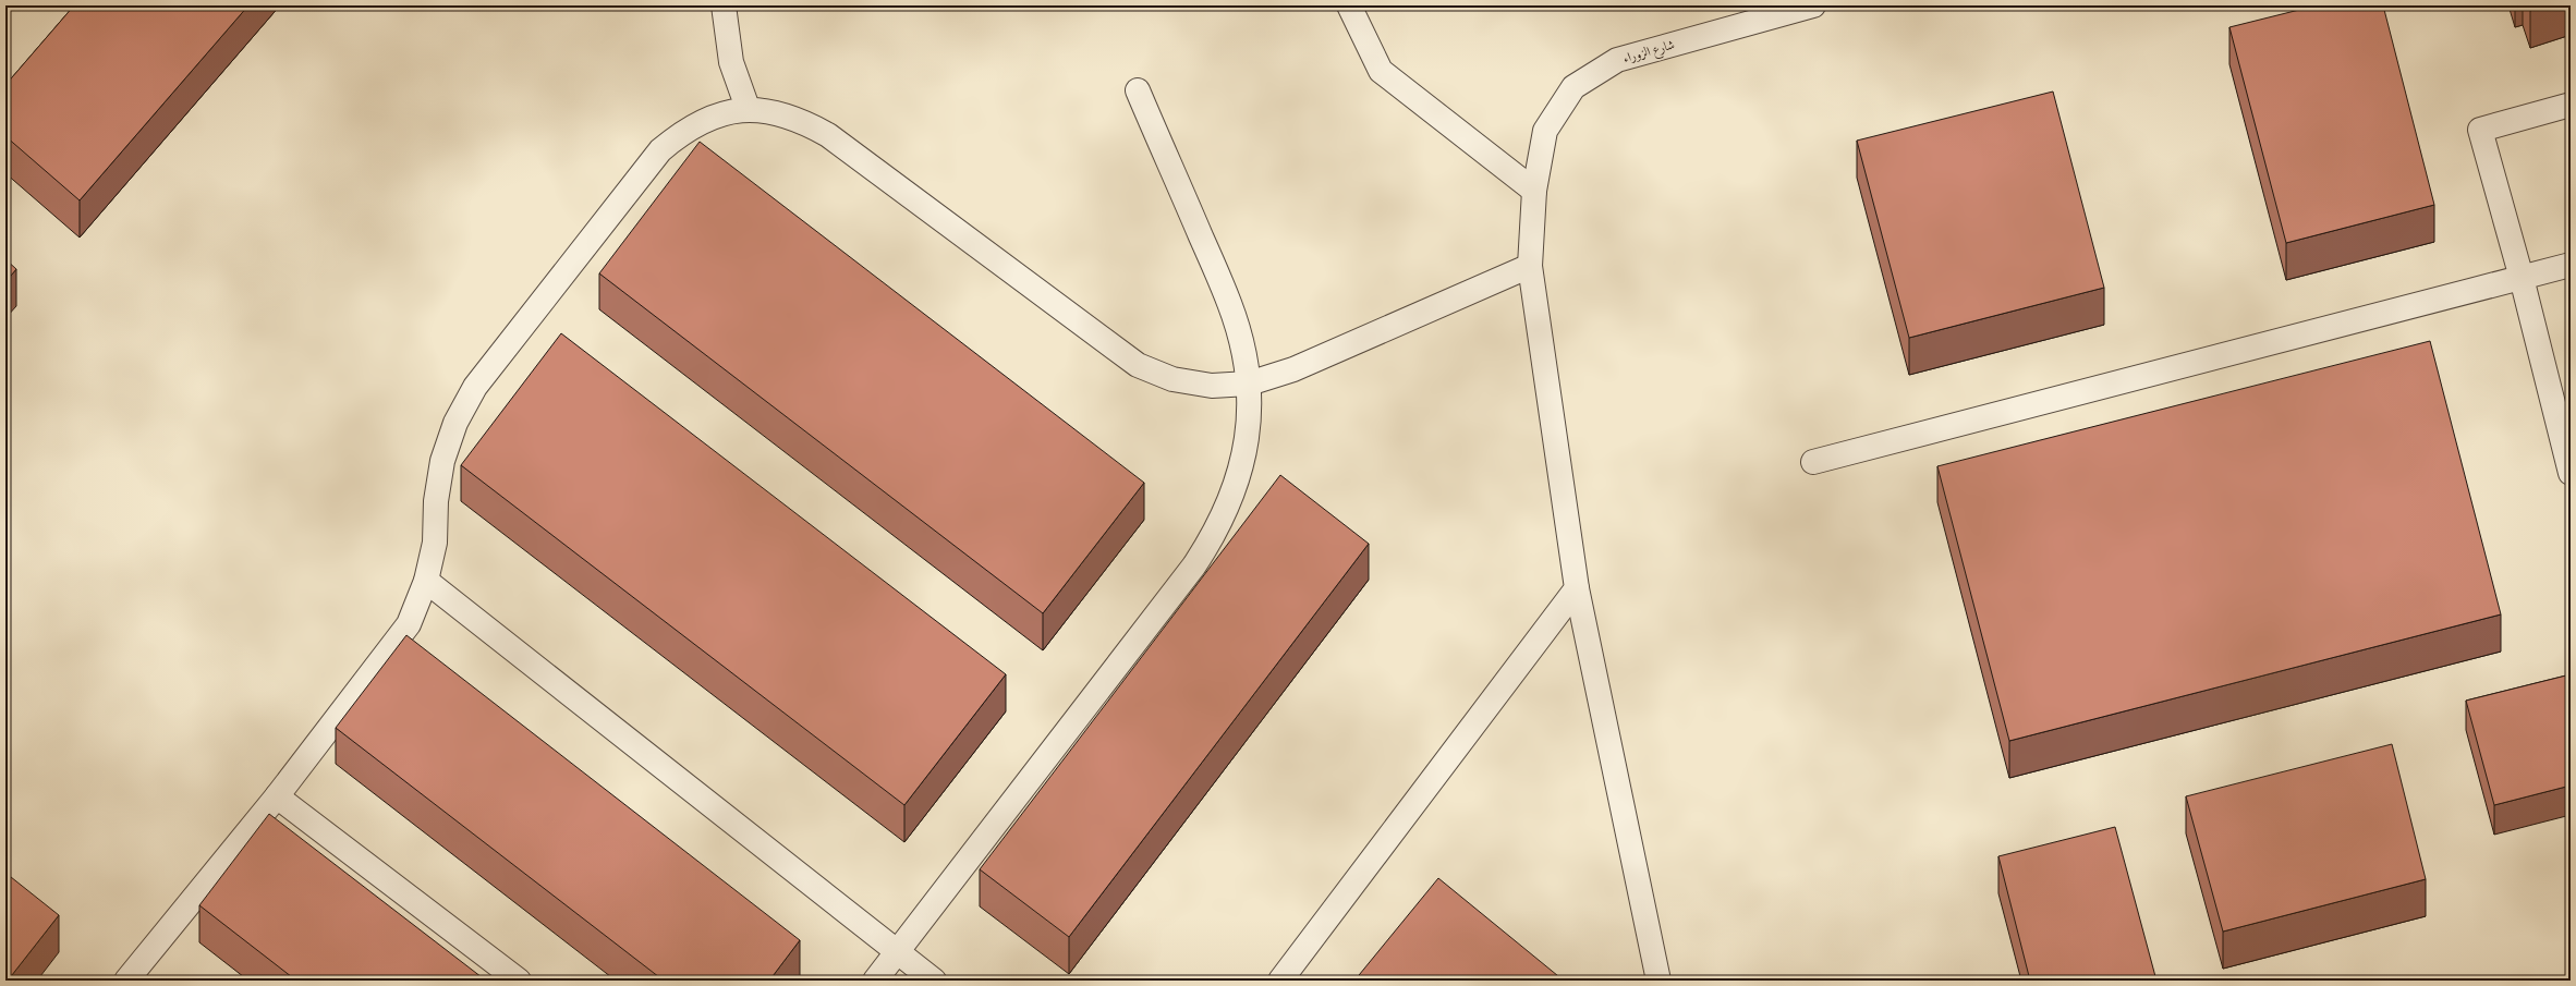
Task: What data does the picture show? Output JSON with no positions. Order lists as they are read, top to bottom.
{
  "streets": {
    "street": ["شارع الزوراء"]
  }
}
